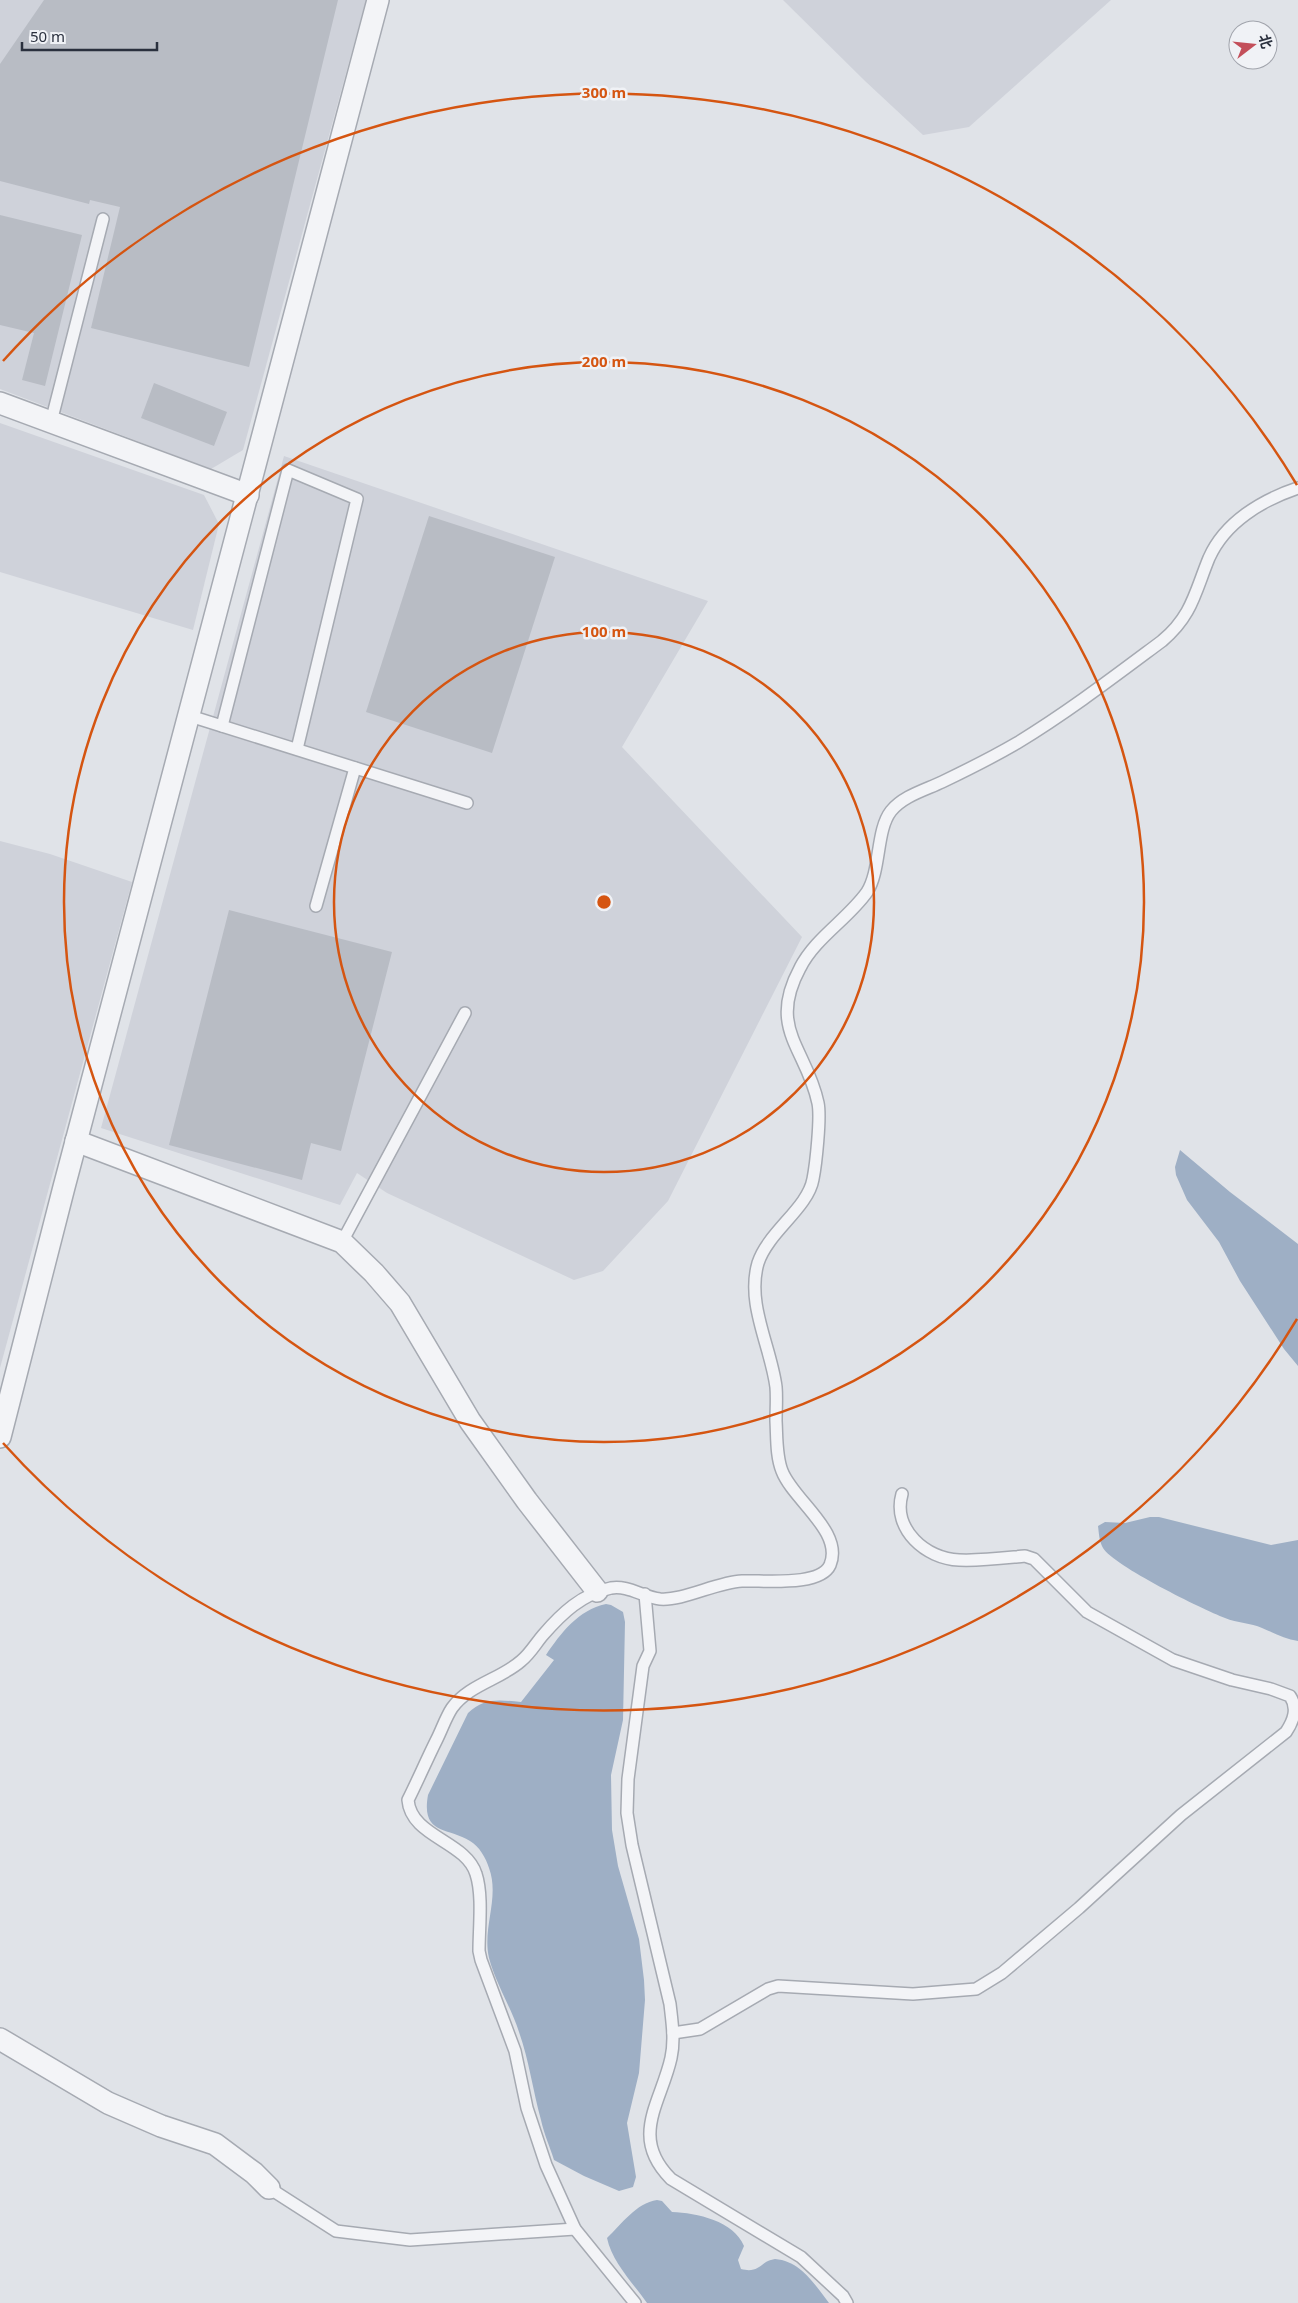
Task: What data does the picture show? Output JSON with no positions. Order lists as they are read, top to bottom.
{
  "scale_bar": "50 m",
  "north": "right",
  "rings": ["300 m", "200 m", "100 m"]
}
